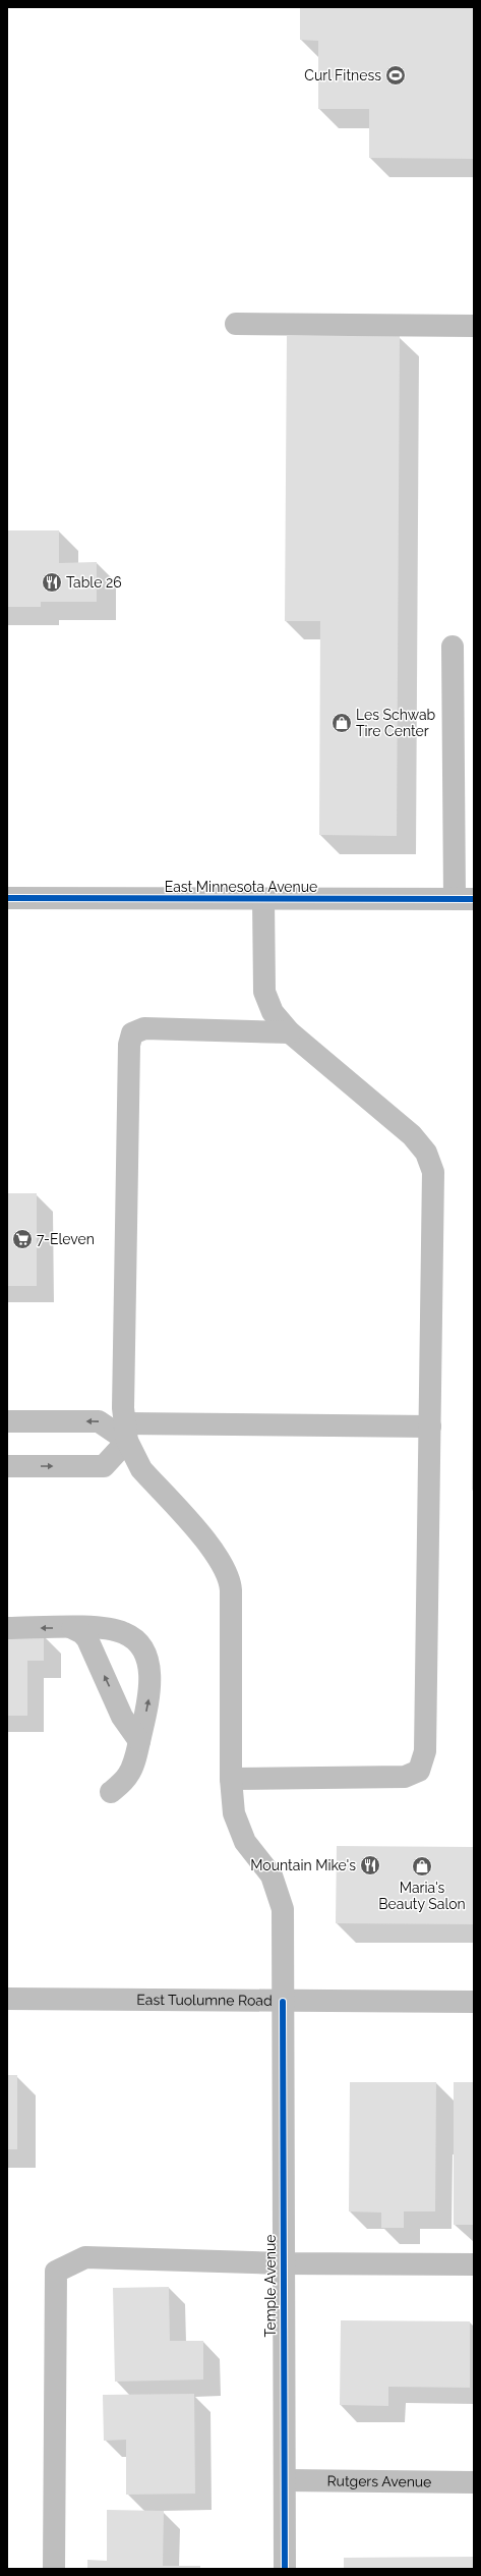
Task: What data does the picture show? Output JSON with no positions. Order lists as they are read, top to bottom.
{
  "streets": {
    "street": [
      "East Minnesota Avenue",
      "East Tuolumne Road",
      "Temple Avenue",
      "Rutgers Avenue"
    ]
  },
  "crossings": [
    ["East Tuolumne Road", "Temple Avenue"],
    ["Temple Avenue", "Rutgers Avenue"]
  ],
  "places": {
    "sports": ["Curl Fitness"],
    "restaurant": ["Table 26", "Mountain Mike's"],
    "shop": ["Les Schwab Tire Center", "Maria's Beauty Salon"],
    "supermarket": ["7-Eleven"]
  }
}
